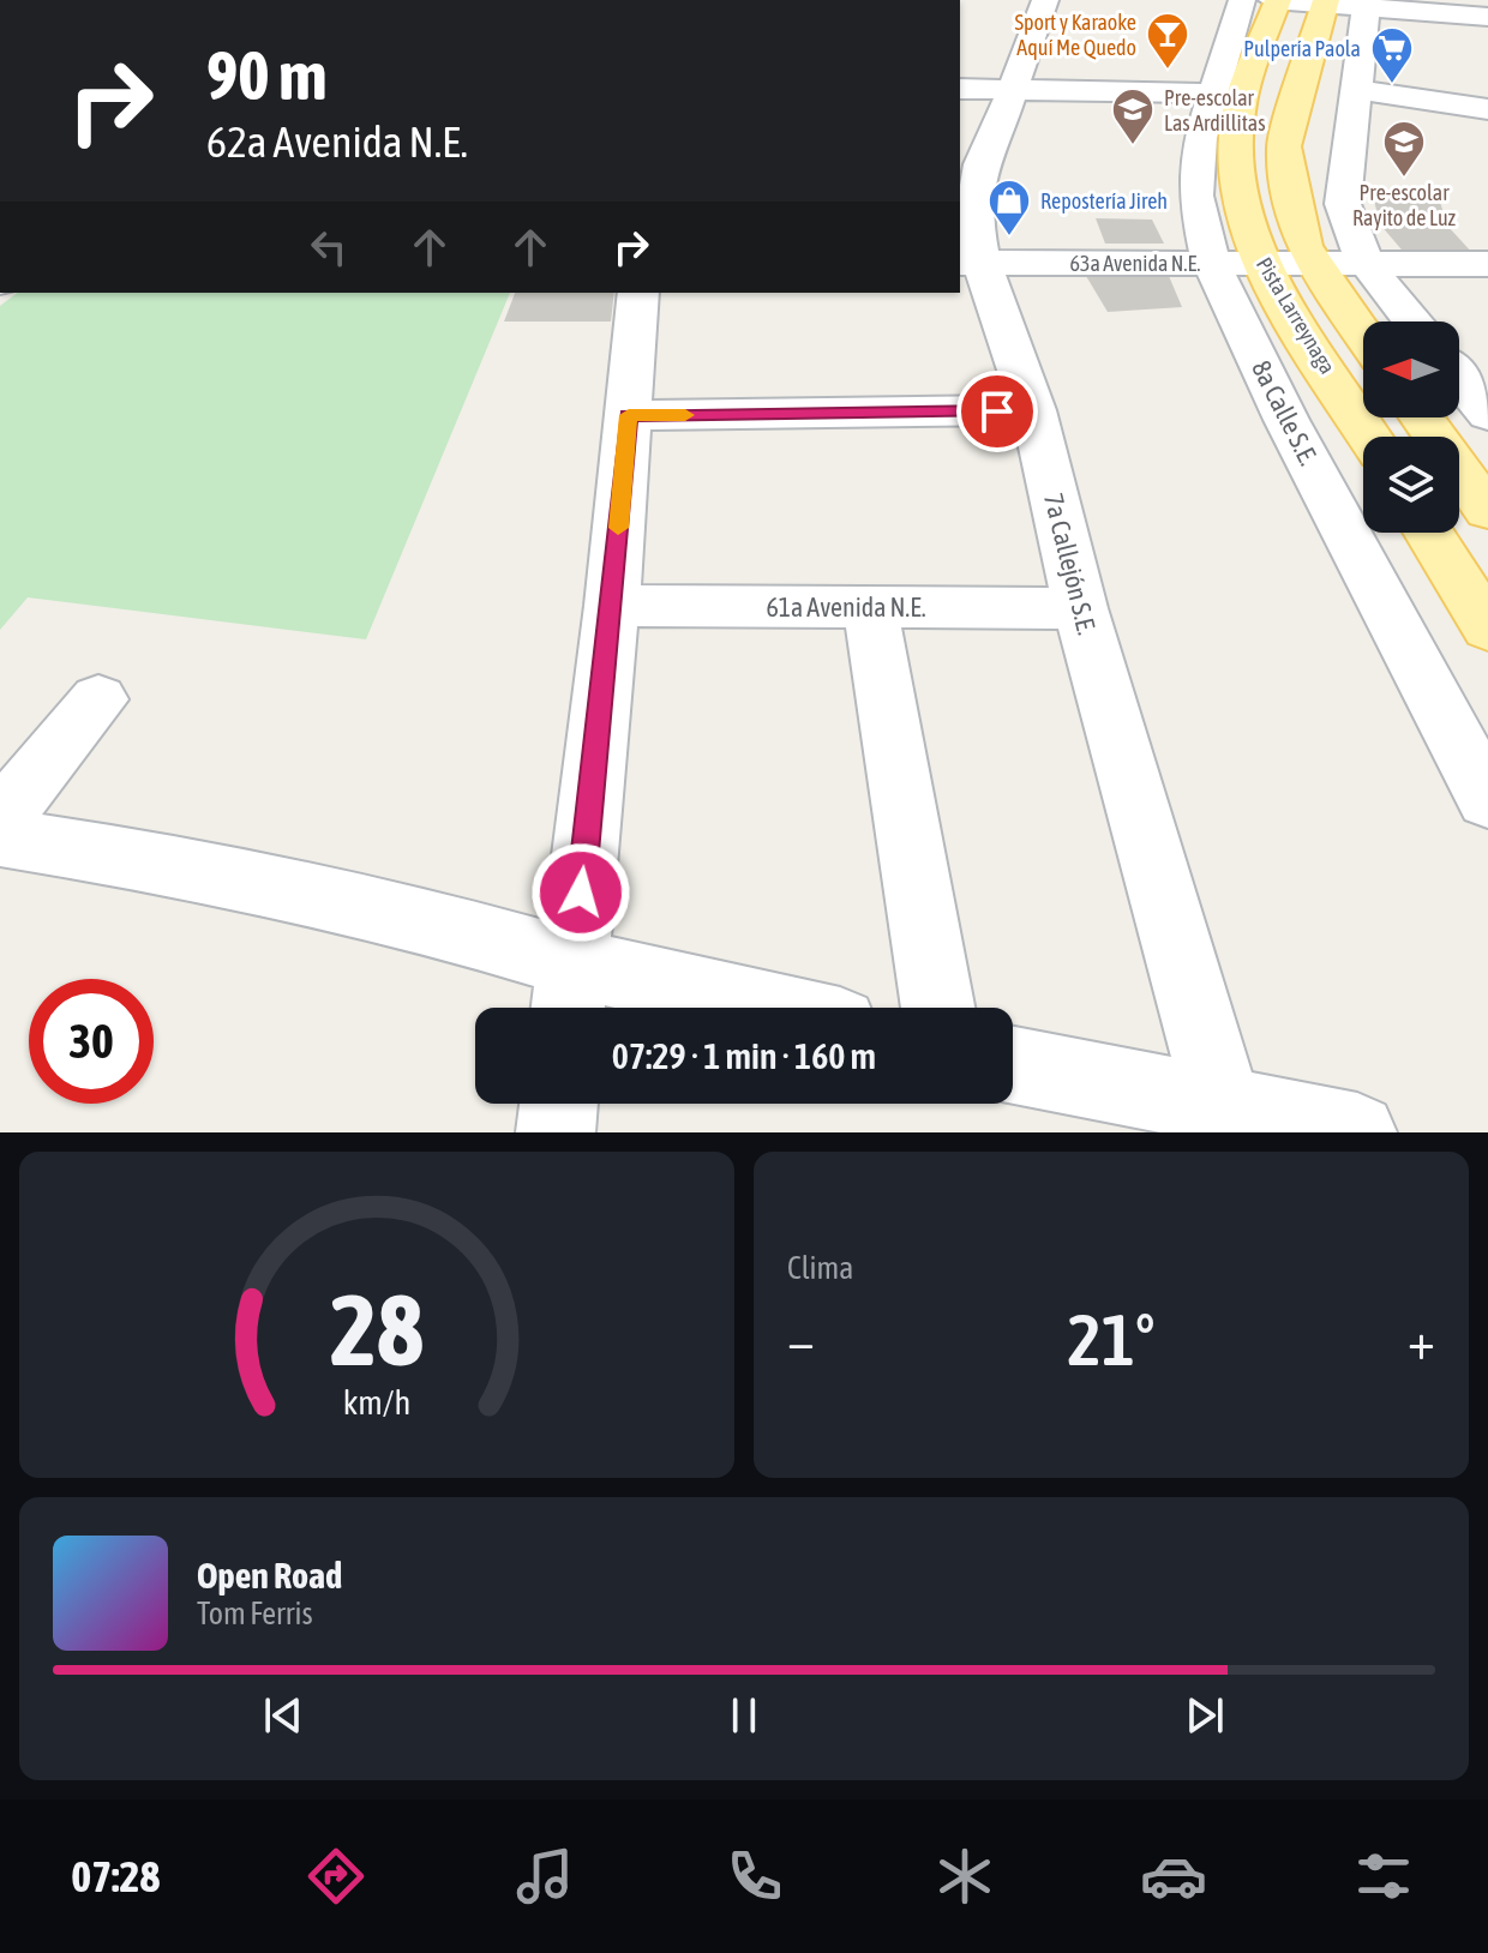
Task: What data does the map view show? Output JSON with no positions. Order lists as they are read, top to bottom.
{
  "streets": {
    "main road": ["Pista Larreynaga"],
    "street": [
      "63a Avenida N.E.",
      "8a Calle S.E.",
      "7a Callejón S.E.",
      "61a Avenida N.E."
    ]
  },
  "crossings": [
    ["63a Avenida N.E.", "Pista Larreynaga"],
    ["63a Avenida N.E.", "8a Calle S.E."],
    ["63a Avenida N.E.", "7a Callejón S.E."],
    ["7a Callejón S.E.", "61a Avenida N.E."]
  ],
  "places": {
    "bar": ["Sport y Karaoke Aquí Me Quedo"],
    "supermarket": ["Pulpería Paola"],
    "school or university": ["Pre-escolar Las Ardillitas", "Pre-escolar Rayito de Luz"],
    "shop": ["Repostería Jireh"]
  },
  "north": "left",
  "page": {
    "turn": ["90 m", "62a Avenida N.E."],
    "limit": "30",
    "trip": "07:29 · 1 min · 160 m",
    "tile": "Clima",
    "heat": ["−", "21°", "+"],
    "song": ["Open Road", "Tom Ferris"],
    "tabs": "07:28",
    "gauge": ["28", "km/h"]
  }
}
